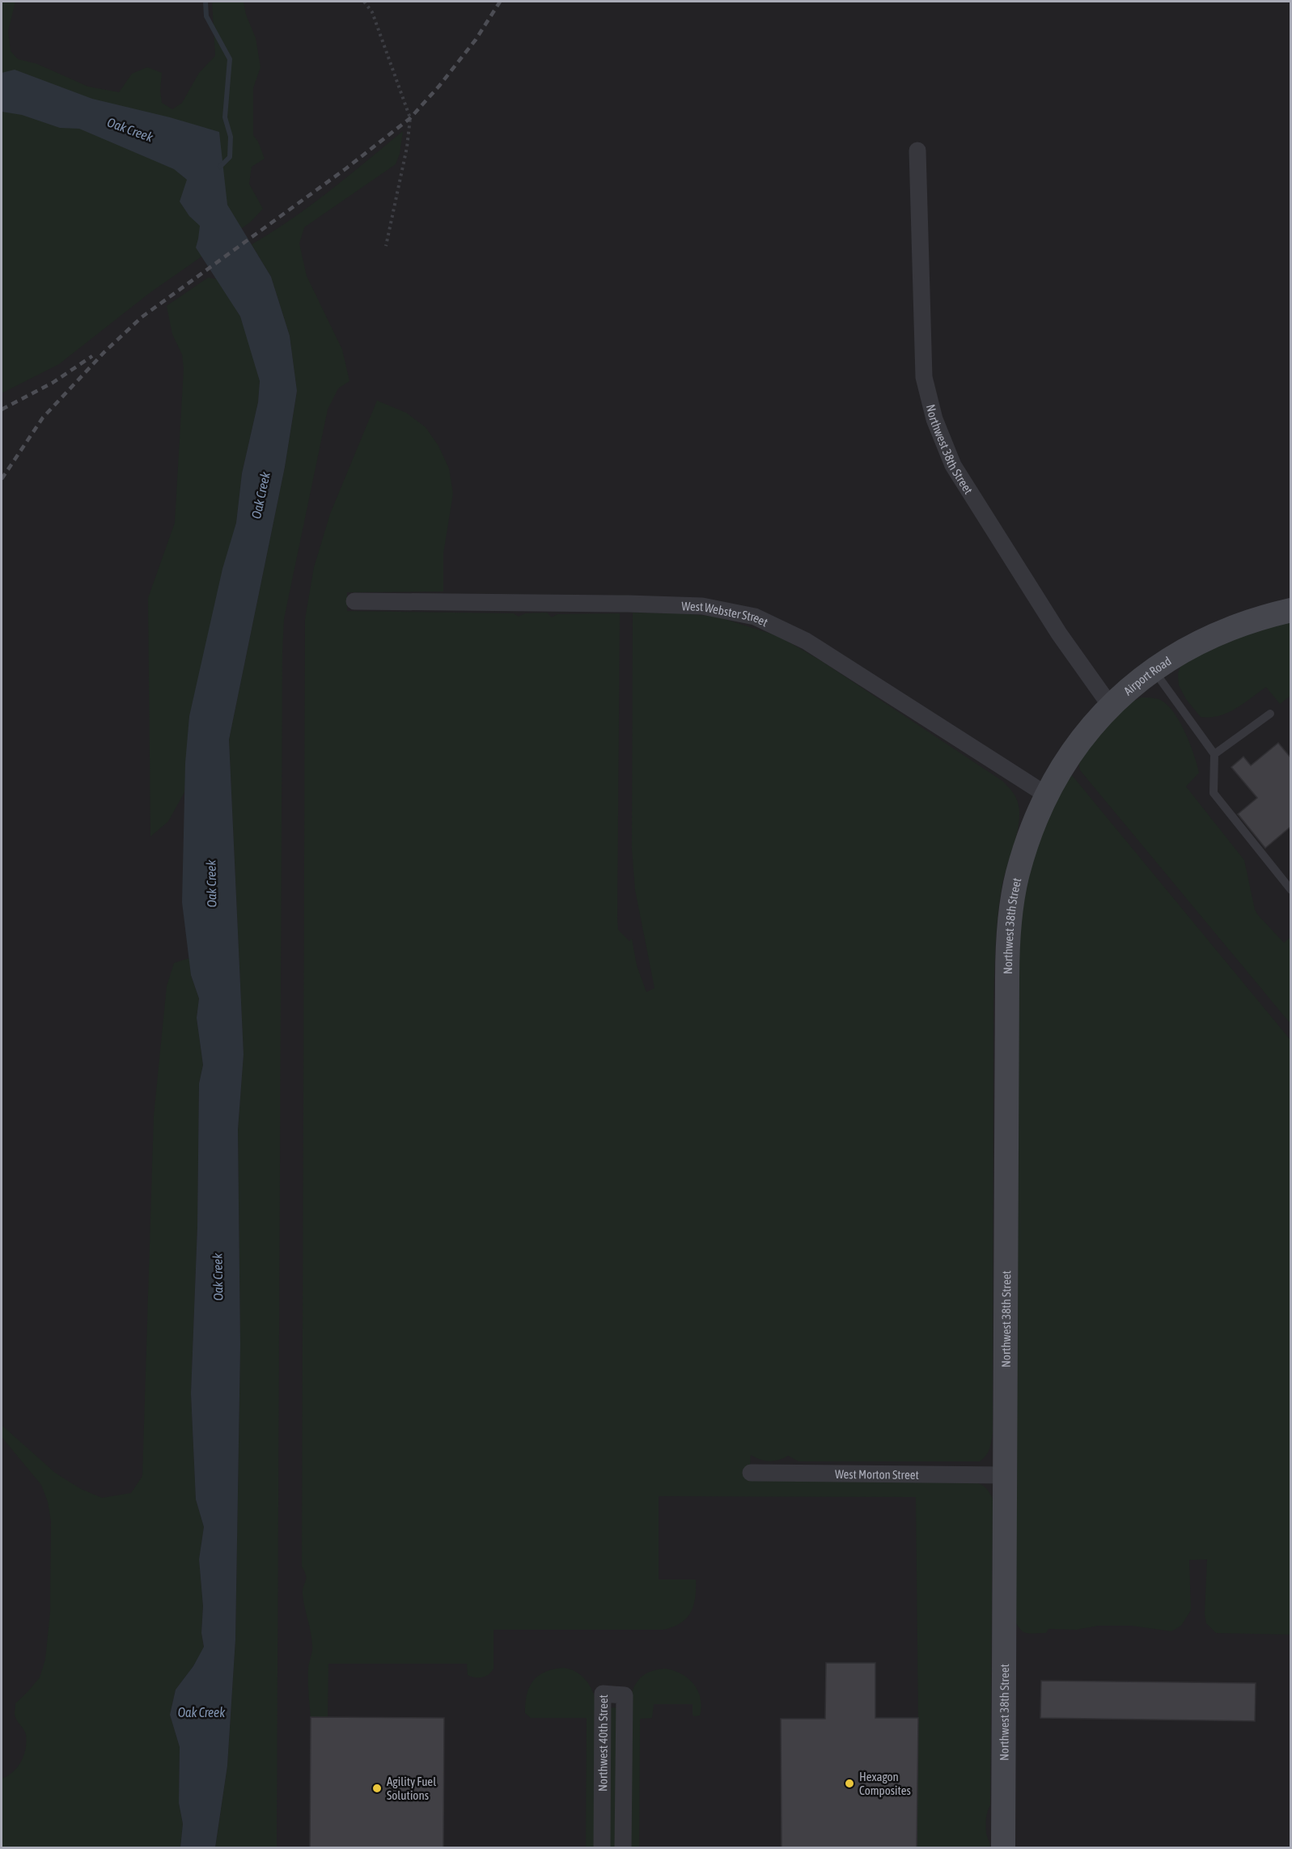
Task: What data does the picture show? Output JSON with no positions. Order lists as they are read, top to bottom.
{
  "streets": {
    "main road": ["Northwest 38th Street", "Airport Road"],
    "street": ["West Webster Street", "West Morton Street", "Northwest 40th Street"]
  },
  "crossings": [
    ["Northwest 38th Street", "West Webster Street"],
    ["Northwest 38th Street", "Airport Road"],
    ["Northwest 38th Street", "West Morton Street"],
    ["West Webster Street", "Airport Road"]
  ],
  "water": ["Oak Creek"],
  "places": ["Hexagon Composites", "Agility Fuel Solutions"]
}
